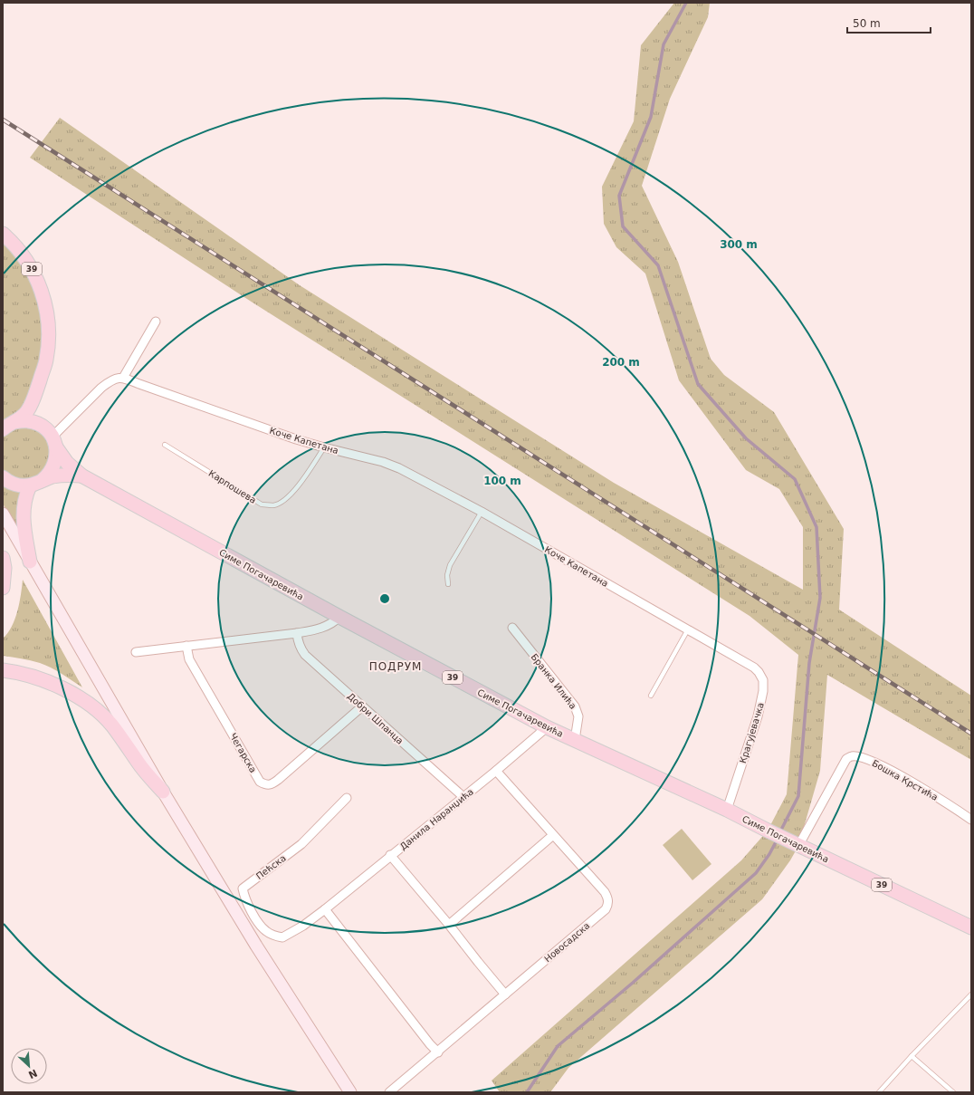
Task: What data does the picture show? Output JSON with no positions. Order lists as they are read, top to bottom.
{
  "streets": {
    "main road": ["39", "Симе Погачаревића"],
    "street": [
      "Коче Капетана",
      "Бранка Илића",
      "Добри Шпанца",
      "Крагујевачка",
      "Чегарска",
      "Бошка Крстића",
      "Данила Наранџића",
      "Пећска",
      "Новосадска"
    ],
    "lane": ["Карпошева"]
  },
  "crossings": [
    ["Коче Капетана", "Карпошева"],
    ["Коче Капетана", "Крагујевачка"],
    ["Симе Погачаревића", "Бранка Илића"],
    ["Симе Погачаревића", "Крагујевачка"],
    ["Симе Погачаревића", "Бошка Крстића"],
    ["Симе Погачаревића", "Данила Наранџића"],
    ["Добри Шпанца", "Чегарска"],
    ["Добри Шпанца", "Данила Наранџића"],
    ["Данила Наранџића", "Пећска"],
    ["Данила Наранџића", "Новосадска"]
  ],
  "districts": ["ПОДРУМ"],
  "scale_bar": "50 m",
  "north": "bottom right",
  "rings": ["300 m", "200 m", "100 m"]
}
